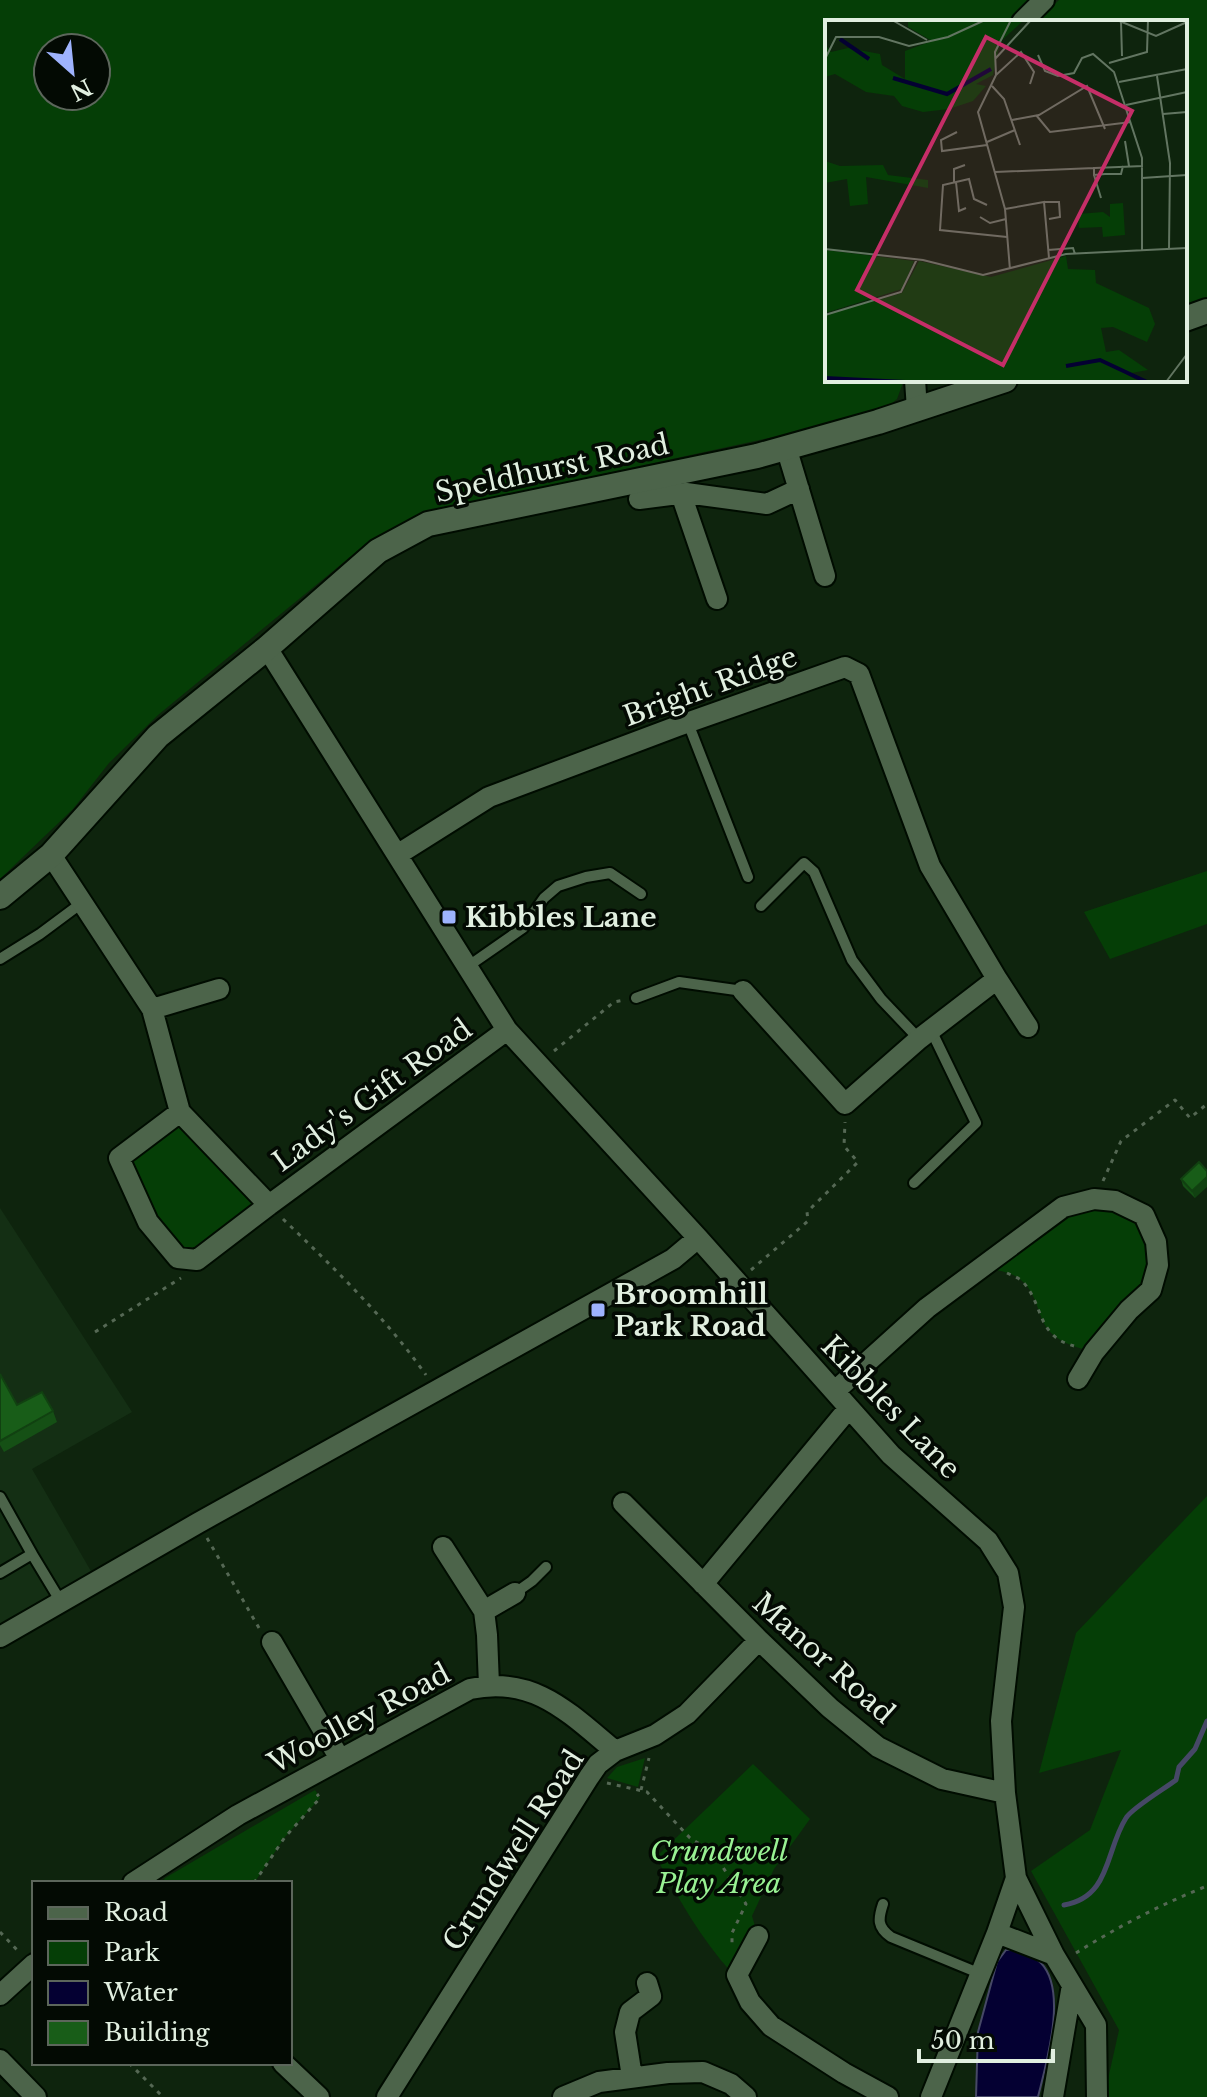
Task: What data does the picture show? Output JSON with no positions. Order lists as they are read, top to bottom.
{
  "streets": {
    "street": [
      "Speldhurst Road",
      "Bright Ridge",
      "Lady's Gift Road",
      "Kibbles Lane",
      "Manor Road",
      "Woolley Road",
      "Crundwell Road"
    ]
  },
  "crossings": [
    ["Speldhurst Road", "Lady's Gift Road"],
    ["Speldhurst Road", "Kibbles Lane"],
    ["Bright Ridge", "Kibbles Lane"],
    ["Lady's Gift Road", "Kibbles Lane"],
    ["Kibbles Lane", "Manor Road"],
    ["Manor Road", "Crundwell Road"],
    ["Woolley Road", "Crundwell Road"]
  ],
  "parks": ["Crundwell Play Area"],
  "places": {
    "transit": ["Kibbles Lane", "Broomhill Park Road"]
  },
  "legend": [
    "Road",
    "Park",
    "Water",
    "Building"
  ],
  "scale_bar": "50 m",
  "north": "bottom right"
}
